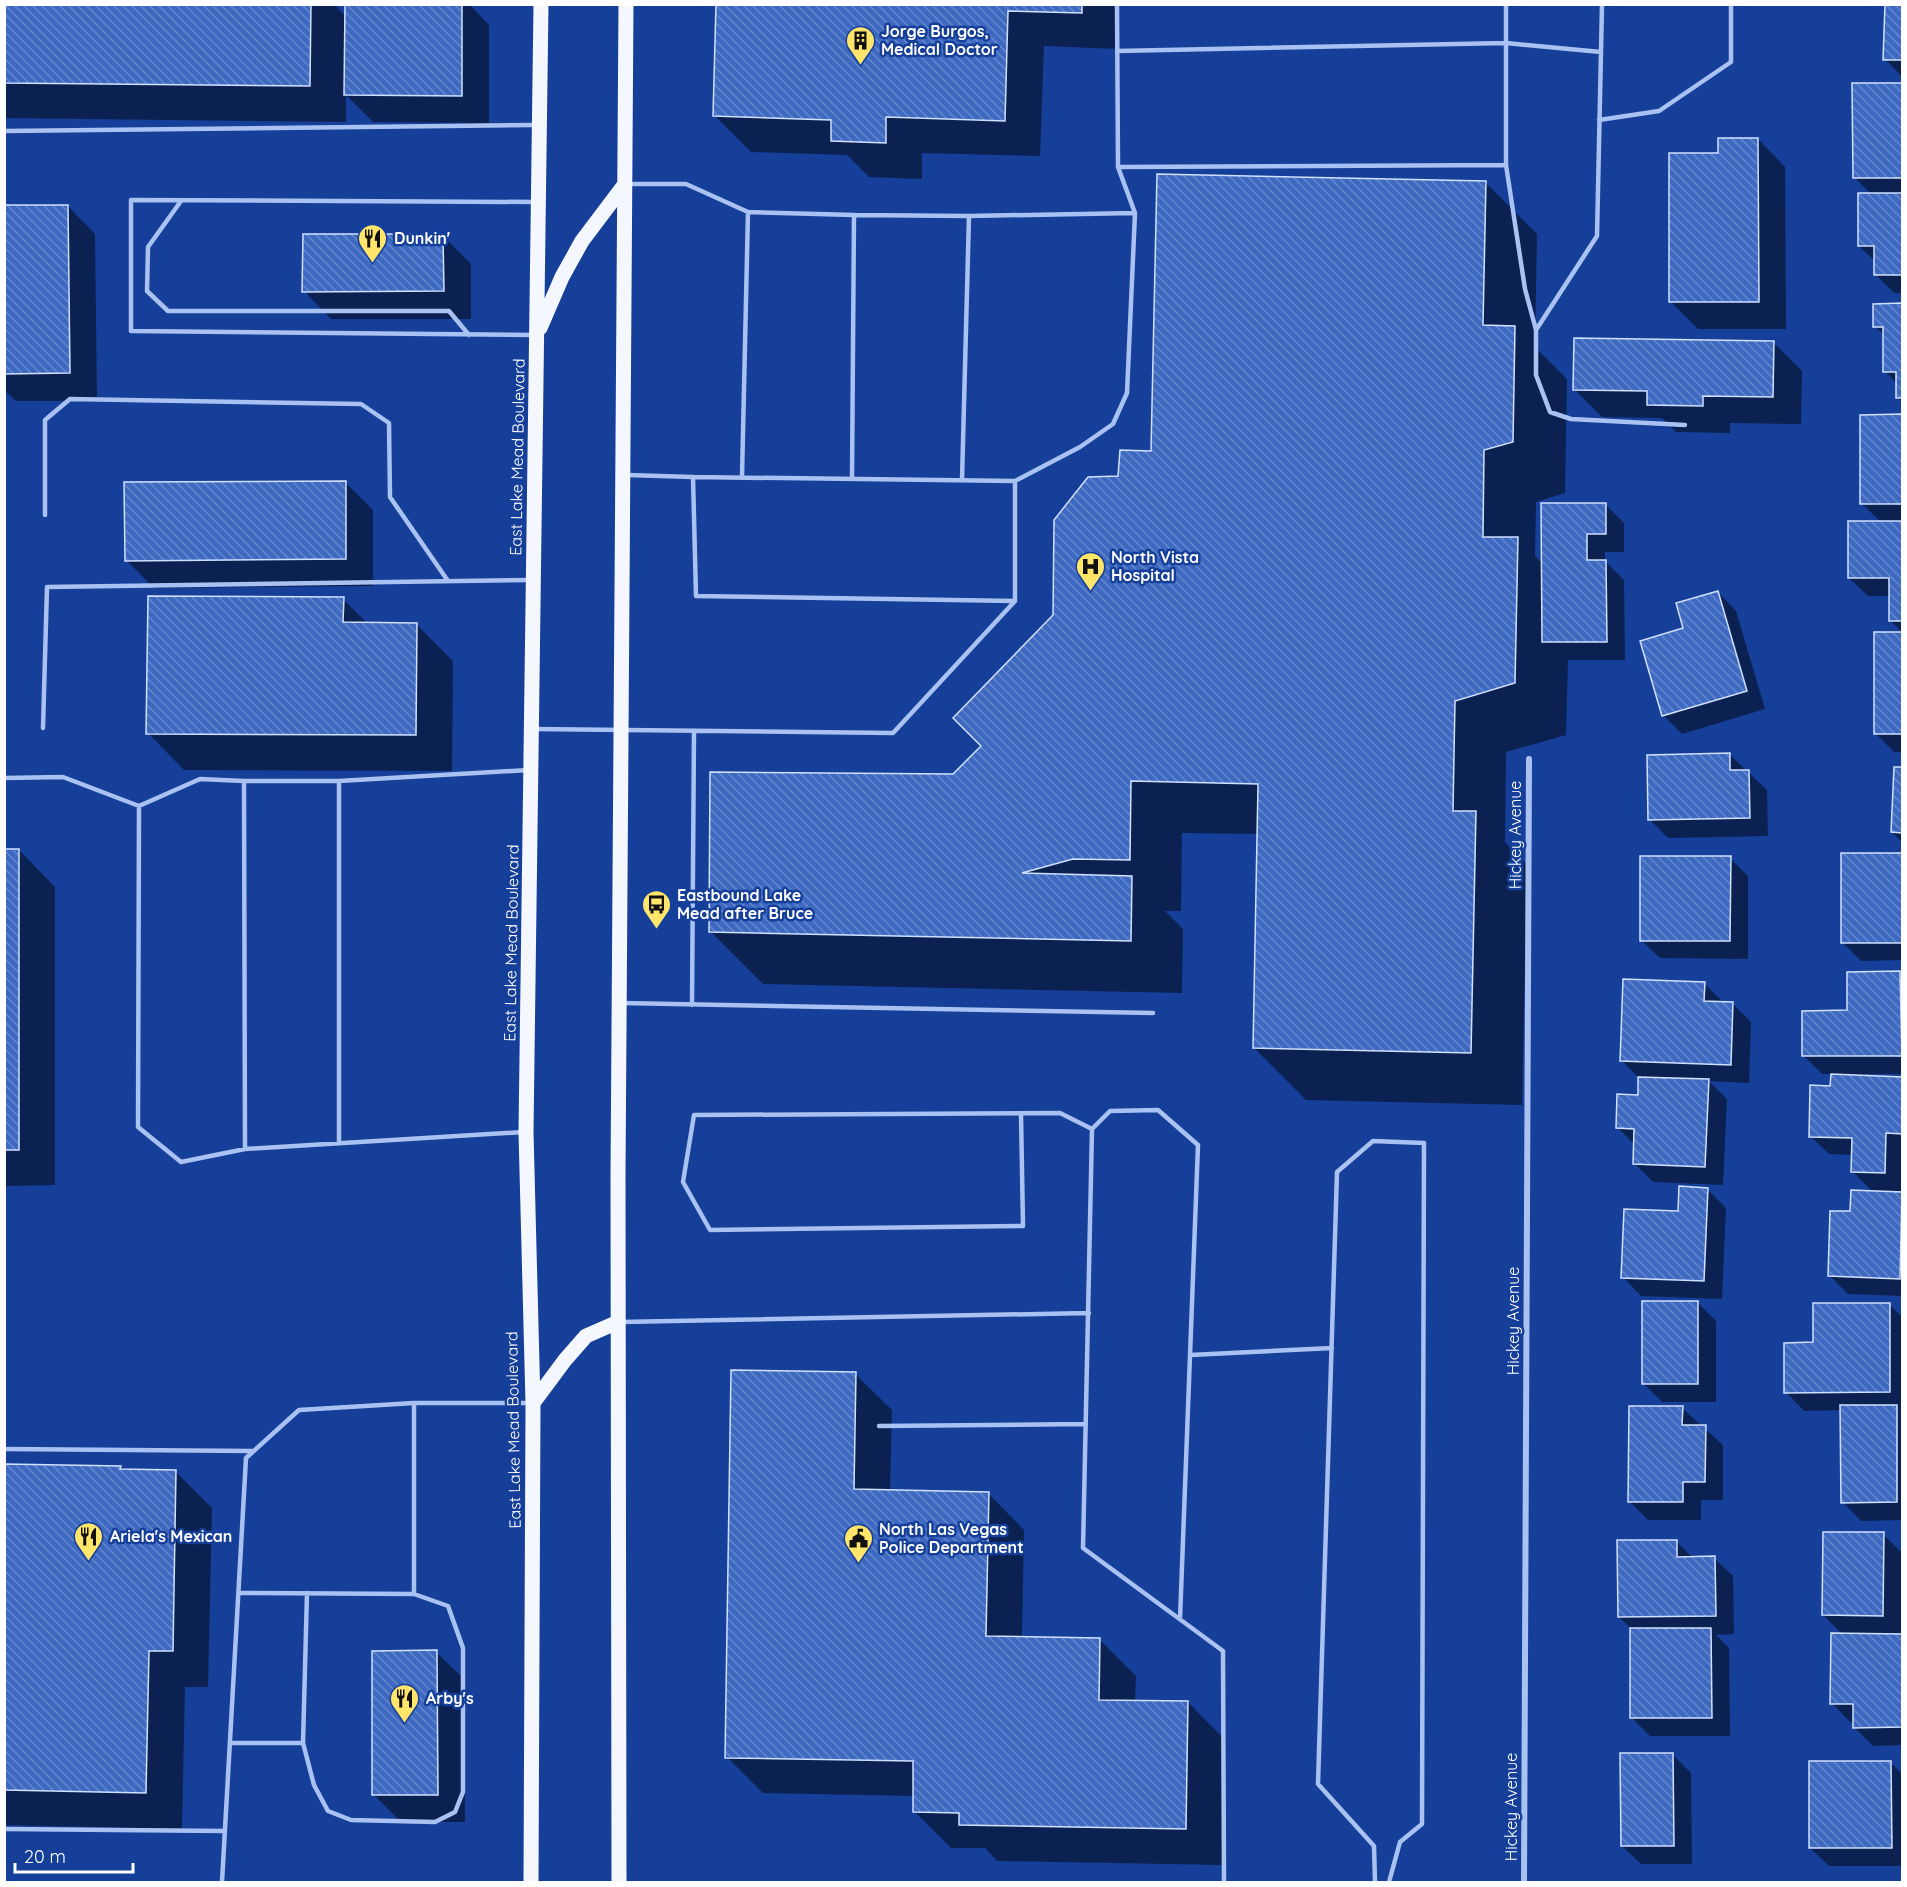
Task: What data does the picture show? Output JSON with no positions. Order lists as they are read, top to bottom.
{
  "streets": {
    "main road": ["East Lake Mead Boulevard"],
    "street": ["Hickey Avenue"]
  },
  "places": {
    "building": ["Jorge Burgos, Medical Doctor"],
    "restaurant": ["Dunkin'", "Ariela's Mexican", "Arby's"],
    "hospital": ["North Vista Hospital"],
    "bus stop": ["Eastbound Lake Mead after Bruce"],
    "public building": ["North Las Vegas Police Department"]
  },
  "scale_bar": "20 m"
}
